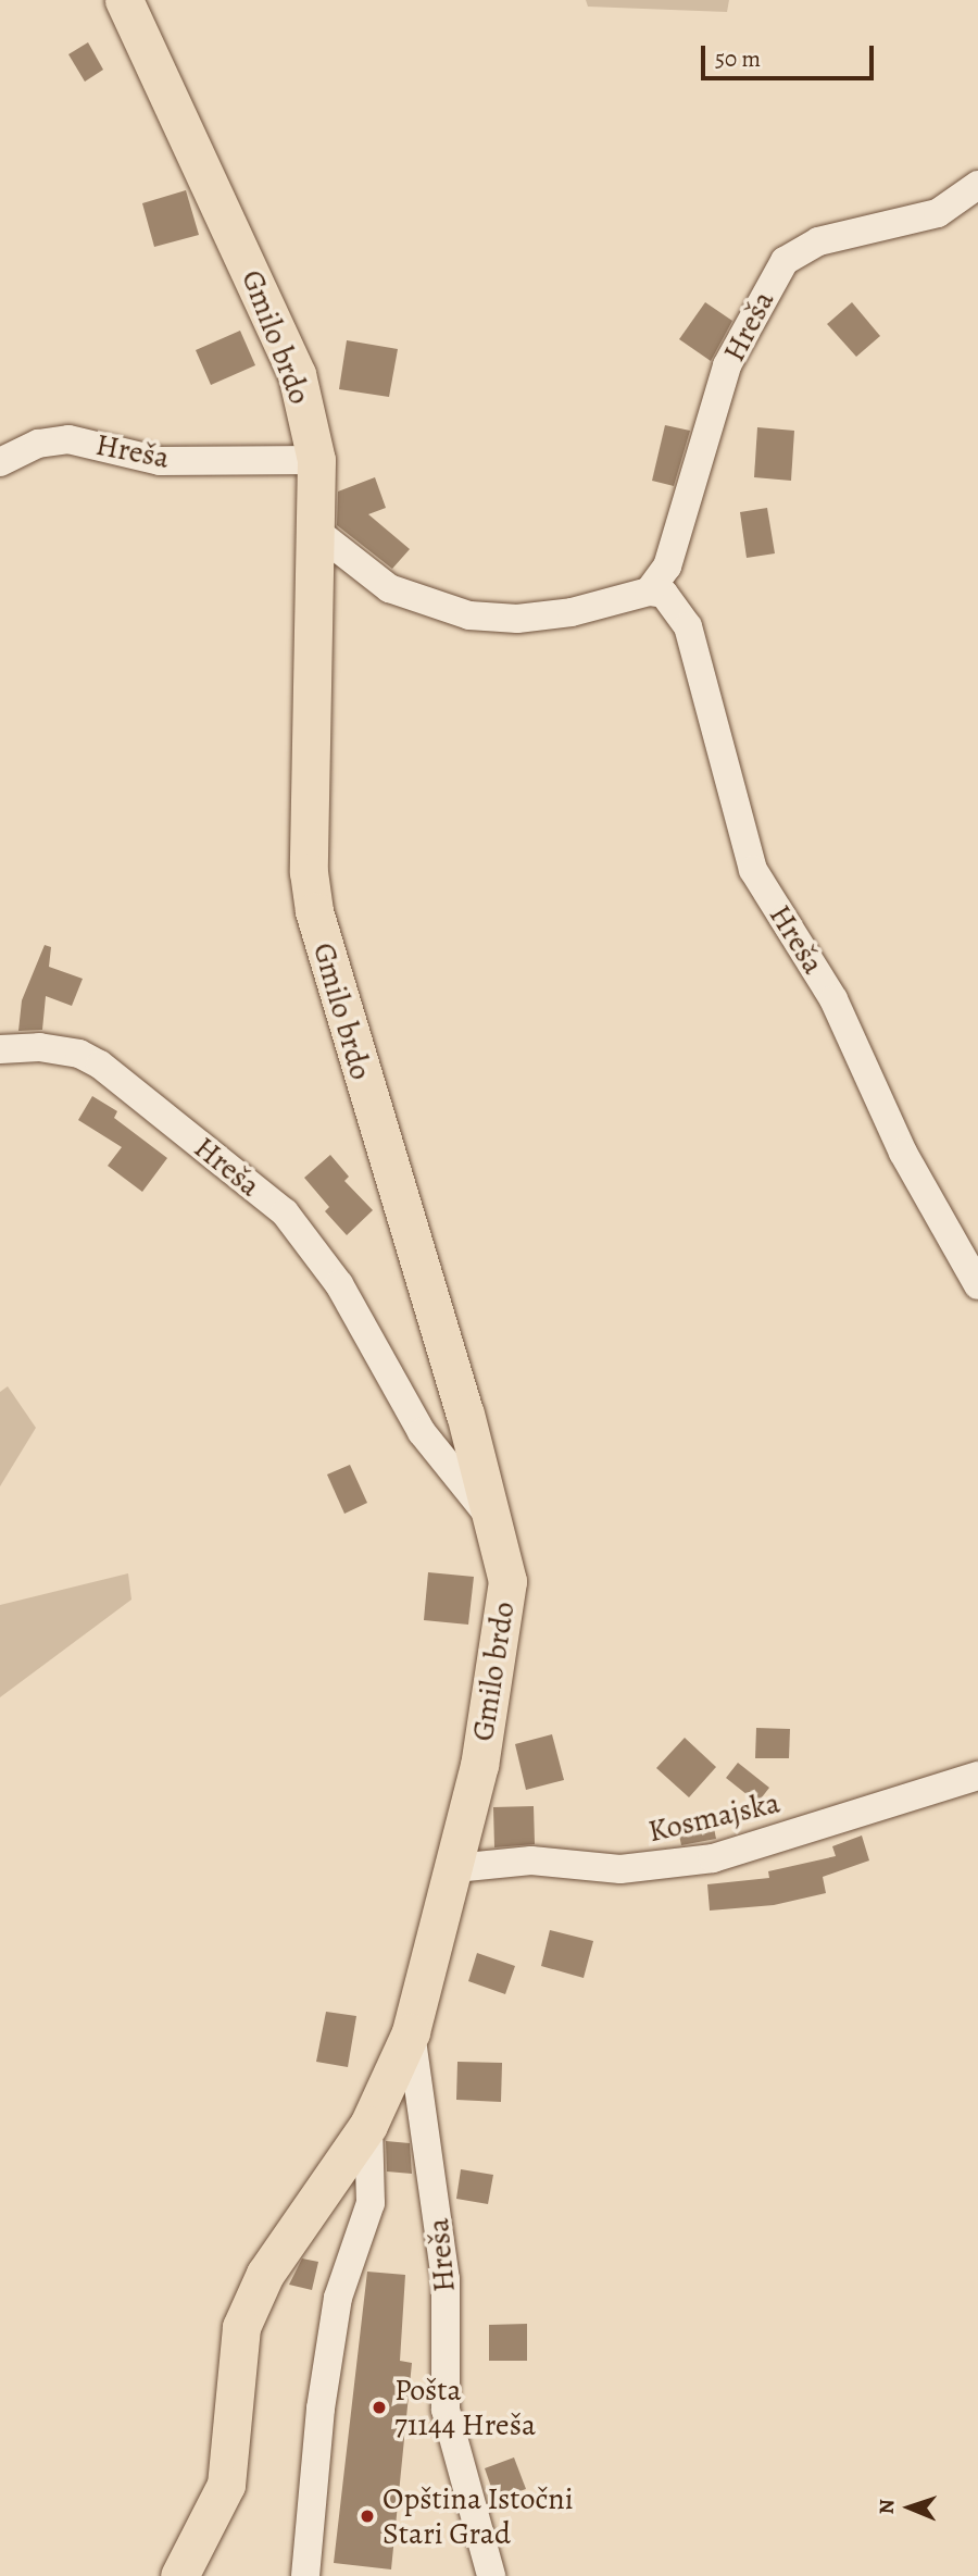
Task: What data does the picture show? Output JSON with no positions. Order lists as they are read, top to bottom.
{
  "streets": {
    "main road": ["Gmilo brdo"],
    "street": ["Hreša", "Kosmajska"]
  },
  "crossings": [
    ["Hreša", "Gmilo brdo"],
    ["Gmilo brdo", "Kosmajska"]
  ],
  "places": ["Pošta 71144 Hreša", "Opština Istočni Stari Grad"],
  "scale_bar": "50 m",
  "north": "left"
}
